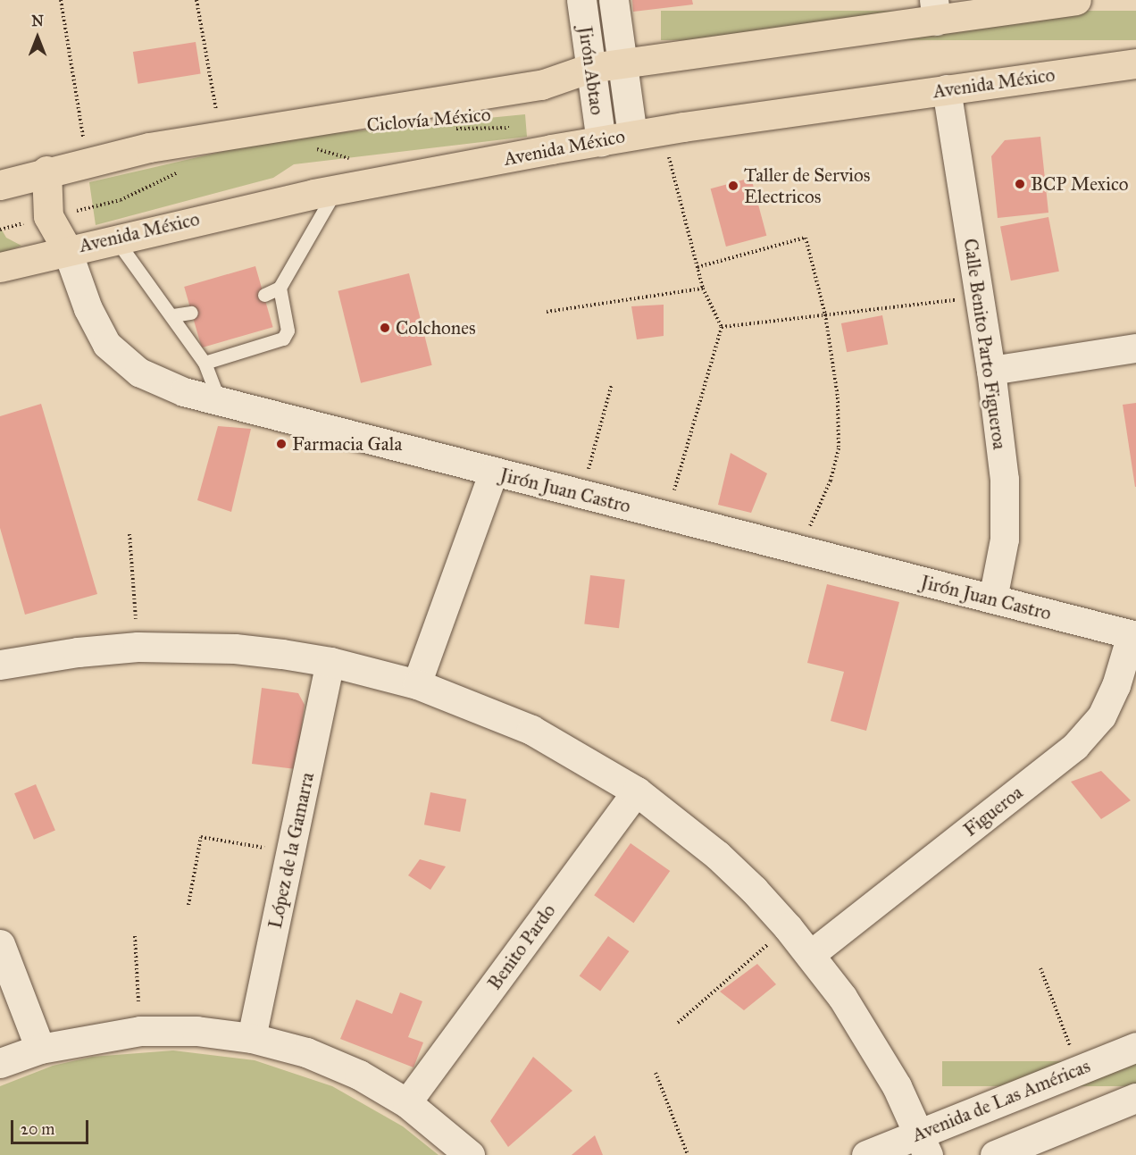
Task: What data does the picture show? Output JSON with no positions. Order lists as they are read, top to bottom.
{
  "streets": {
    "main road": ["Avenida México"],
    "street": [
      "Jirón Abtao",
      "Calle Benito Parto Figueroa",
      "Jirón Juan Castro",
      "Figueroa",
      "López de la Gamarra",
      "Benito Pardo",
      "Avenida de Las Américas"
    ],
    "path": ["Ciclovía México"]
  },
  "crossings": [
    ["Jirón Abtao", "Avenida México"],
    ["Avenida México", "Calle Benito Parto Figueroa"],
    ["Avenida México", "Jirón Juan Castro"],
    ["Calle Benito Parto Figueroa", "Jirón Juan Castro"],
    ["Jirón Juan Castro", "Figueroa"]
  ],
  "places": [
    "BCP Mexico",
    "Taller de Servios Electricos",
    "Colchones",
    "Farmacia Gala"
  ],
  "scale_bar": "20 m",
  "north": "top"
}
